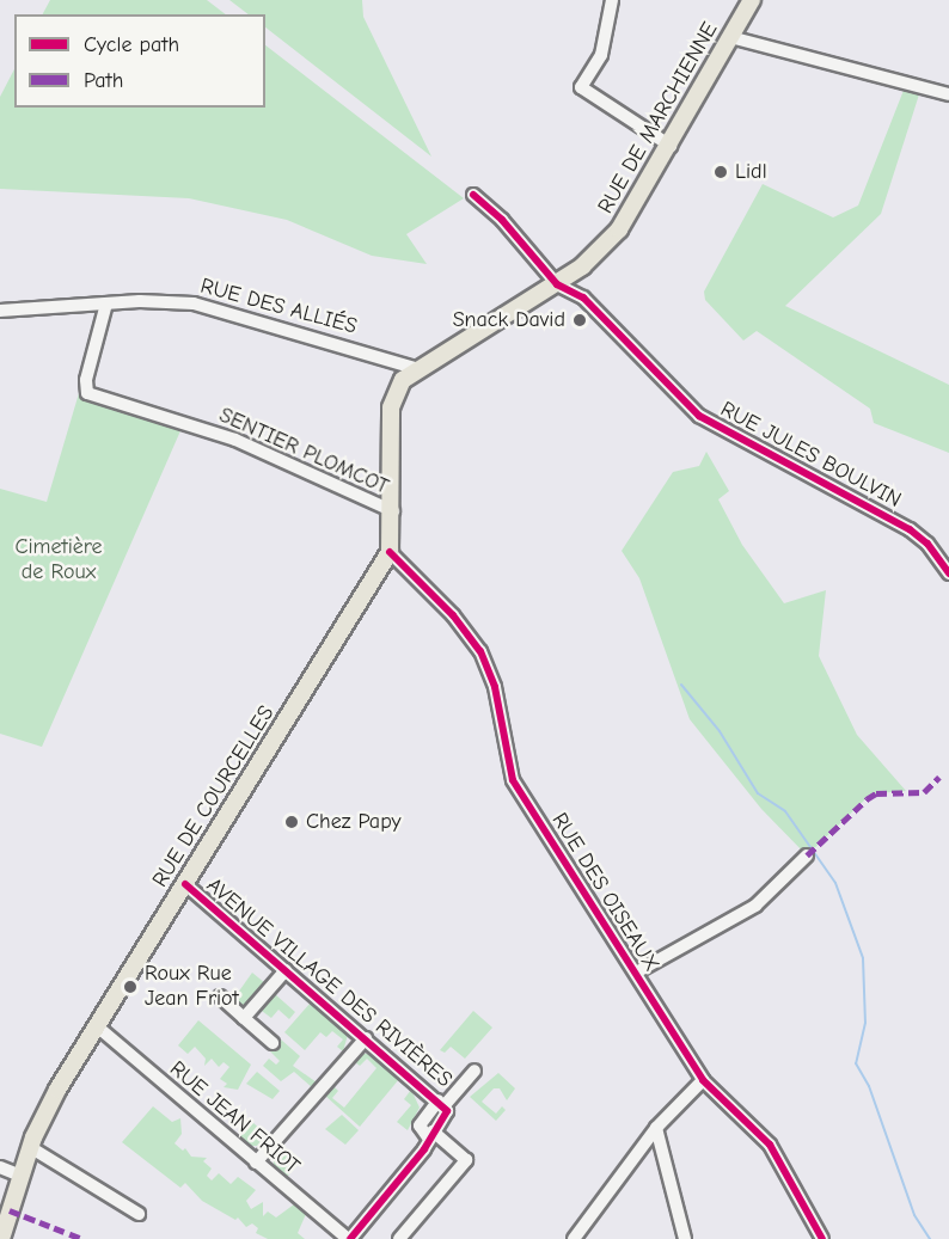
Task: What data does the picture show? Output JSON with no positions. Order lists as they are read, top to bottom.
{
  "streets": {
    "main road": ["RUE DE MARCHIENNE", "RUE DE COURCELLES"],
    "street": [
      "RUE DES ALLIÉS",
      "SENTIER PLOMCOT",
      "RUE JULES BOULVIN",
      "RUE DES OISEAUX",
      "AVENUE VILLAGE DES RIVIÈRES",
      "RUE JEAN FRIOT"
    ]
  },
  "crossings": [
    ["RUE DE MARCHIENNE", "RUE DES ALLIÉS"],
    ["RUE DE MARCHIENNE", "RUE JULES BOULVIN"],
    ["RUE DE MARCHIENNE", "RUE DE COURCELLES"],
    ["RUE DES ALLIÉS", "SENTIER PLOMCOT"],
    ["RUE DES ALLIÉS", "RUE DE COURCELLES"],
    ["SENTIER PLOMCOT", "RUE DE COURCELLES"],
    ["RUE DE COURCELLES", "RUE DES OISEAUX"],
    ["RUE DE COURCELLES", "AVENUE VILLAGE DES RIVIÈRES"],
    ["RUE DE COURCELLES", "RUE JEAN FRIOT"]
  ],
  "parks": ["Cimetière de Roux"],
  "places": [
    "Lidl",
    "Snack David",
    "Chez Papy",
    "Roux Rue Jean Friot"
  ],
  "legend": ["Cycle path", "Path"]
}
